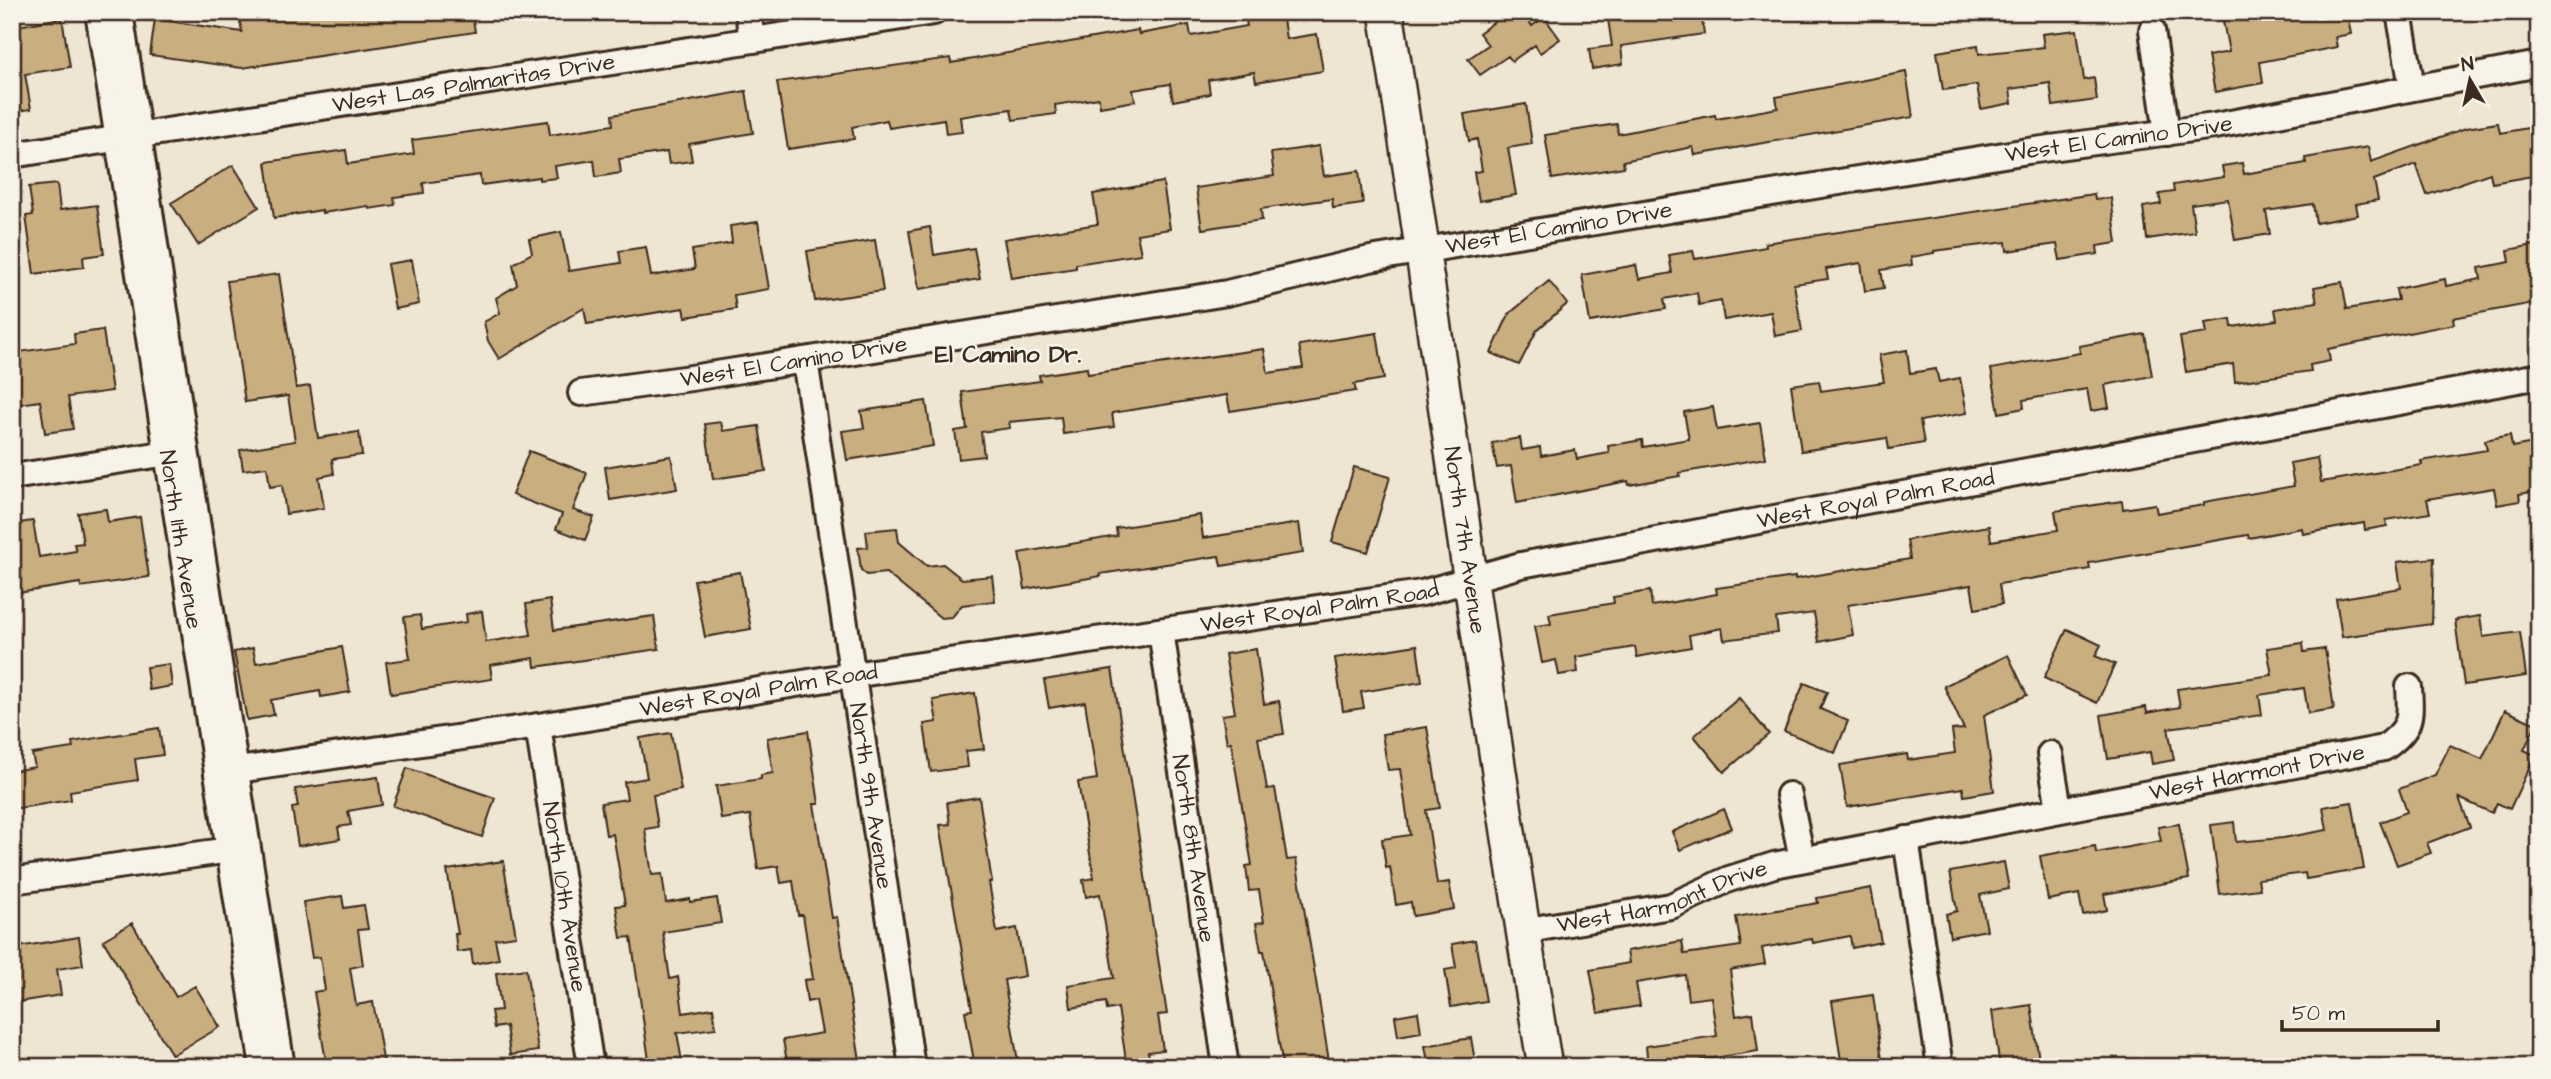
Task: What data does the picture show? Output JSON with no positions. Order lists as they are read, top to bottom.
{
  "streets": {
    "main road": ["North 7th Avenue"],
    "street": [
      "West Las Palmaritas Drive",
      "West El Camino Drive",
      "West Royal Palm Road",
      "North 11th Avenue",
      "West Harmont Drive",
      "North 9th Avenue",
      "North 8th Avenue",
      "North 10th Avenue"
    ]
  },
  "crossings": [
    ["West Las Palmaritas Drive", "North 11th Avenue"],
    ["West El Camino Drive", "North 7th Avenue"],
    ["West El Camino Drive", "North 9th Avenue"],
    ["West Royal Palm Road", "North 7th Avenue"],
    ["West Royal Palm Road", "North 11th Avenue"],
    ["West Royal Palm Road", "North 9th Avenue"],
    ["West Royal Palm Road", "North 8th Avenue"],
    ["West Royal Palm Road", "North 10th Avenue"],
    ["North 7th Avenue", "West Harmont Drive"]
  ],
  "districts": ["El Camino Dr."],
  "scale_bar": "50 m",
  "north": "top"
}
